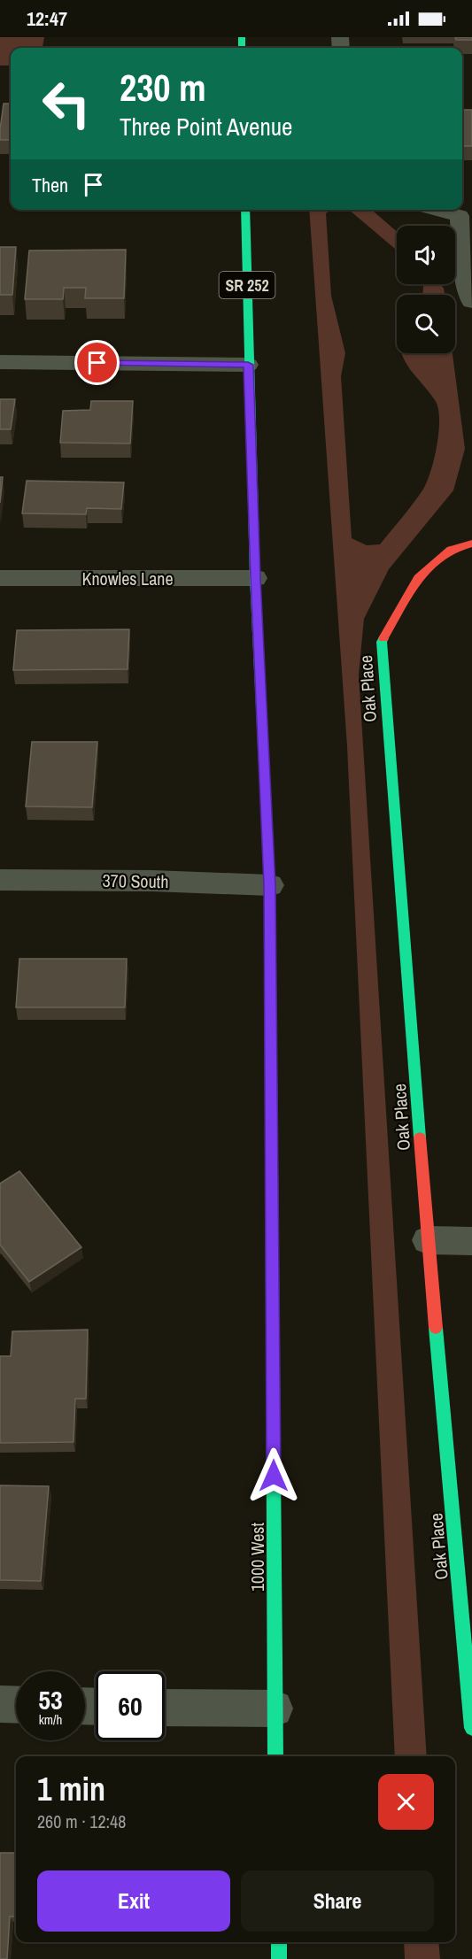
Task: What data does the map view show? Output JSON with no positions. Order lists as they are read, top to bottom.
{
  "streets": {
    "main road": ["SR 252", "Oak Place", "1000 West"],
    "street": ["Knowles Lane", "370 South"]
  },
  "crossings": [
    ["Knowles Lane", "1000 West"],
    ["370 South", "1000 West"]
  ],
  "page": {
    "status": "12:47",
    "turn": ["230 m", "Three Point Avenue"],
    "then": "Then",
    "speed": "53 km/h",
    "limit": "60",
    "heading": ["1 min", "260 m · 12:48"],
    "buttons": ["Exit", "Share"]
  }
}
